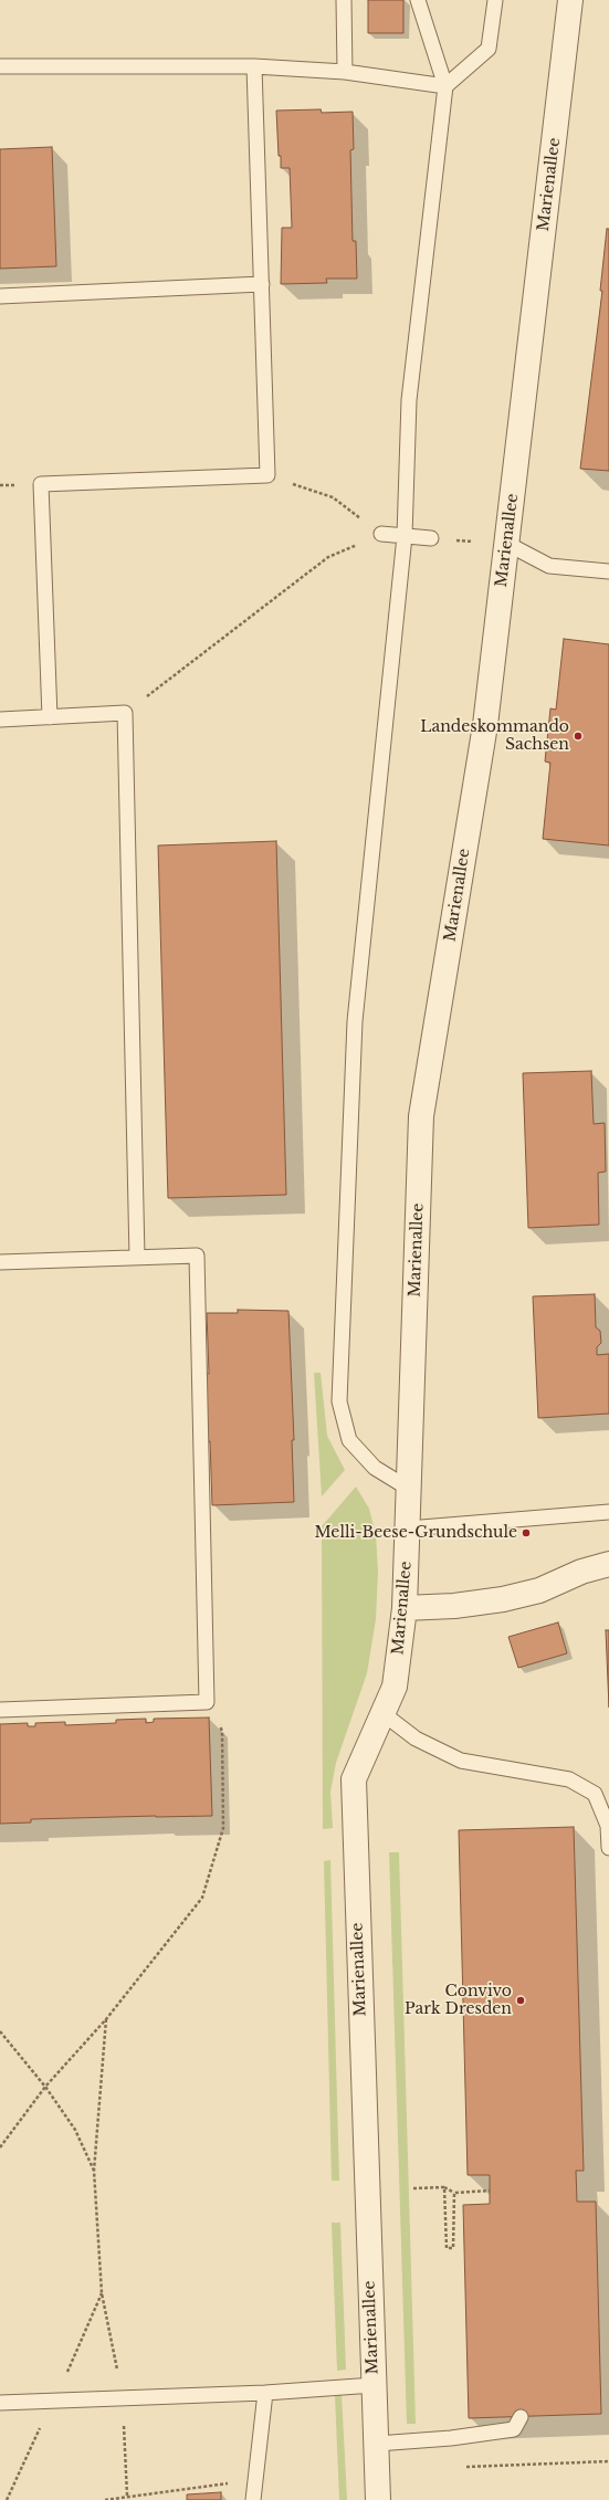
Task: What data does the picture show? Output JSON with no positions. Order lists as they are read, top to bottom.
{
  "streets": {
    "street": ["Marienallee"]
  },
  "places": ["Landeskommando Sachsen", "Melli-Beese-Grundschule", "Convivo Park Dresden"]
}
